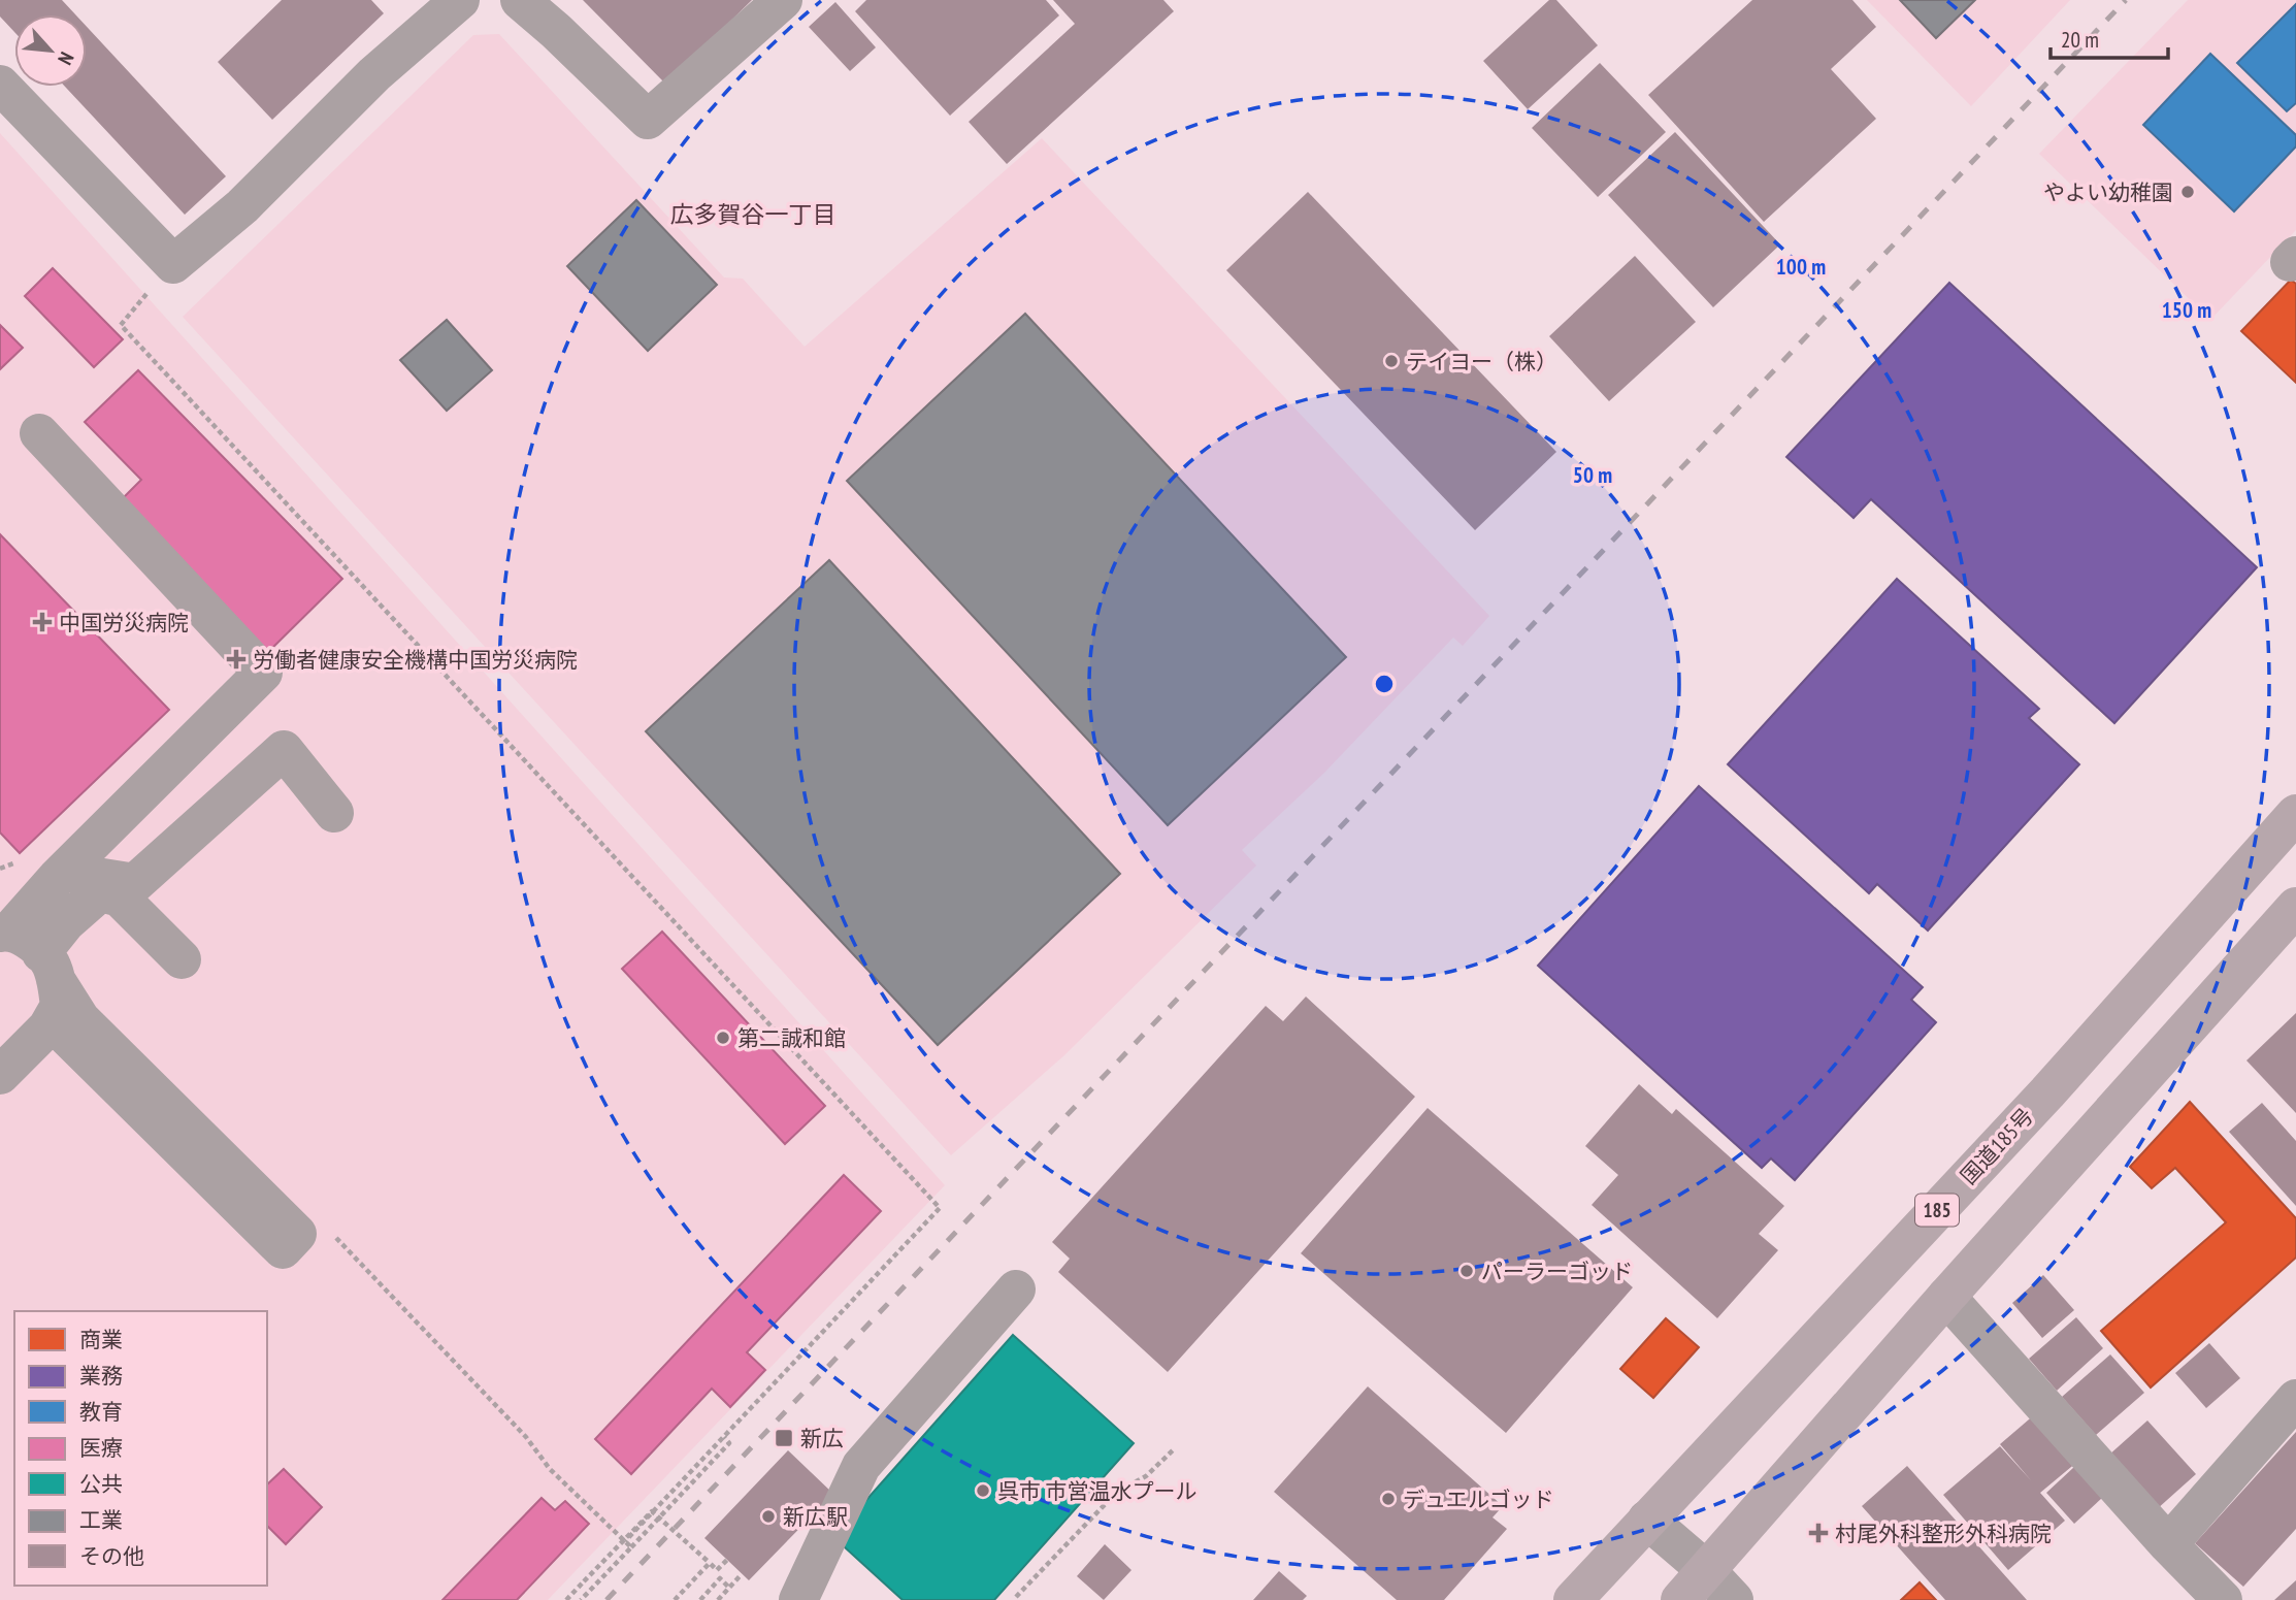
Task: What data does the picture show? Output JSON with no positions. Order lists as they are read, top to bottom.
{
  "streets": {
    "highway": ["国道185号", "185"]
  },
  "districts": ["広多賀谷一丁目"],
  "places": {
    "other": [
      "やよい幼稚園",
      "テイヨー（株）",
      "第二誠和館",
      "パーラーゴッド",
      "呉市 市営温水プール",
      "デュエルゴッド",
      "新広駅"
    ],
    "health": ["中国労災病院", "労働者健康安全機構中国労災病院", "村尾外科整形外科病院"],
    "transit": ["新広"]
  },
  "legend": [
    "商業",
    "業務",
    "教育",
    "医療",
    "公共",
    "工業",
    "その他"
  ],
  "scale_bar": "20 m",
  "north": "bottom right",
  "rings": ["100 m", "150 m", "50 m"]
}
